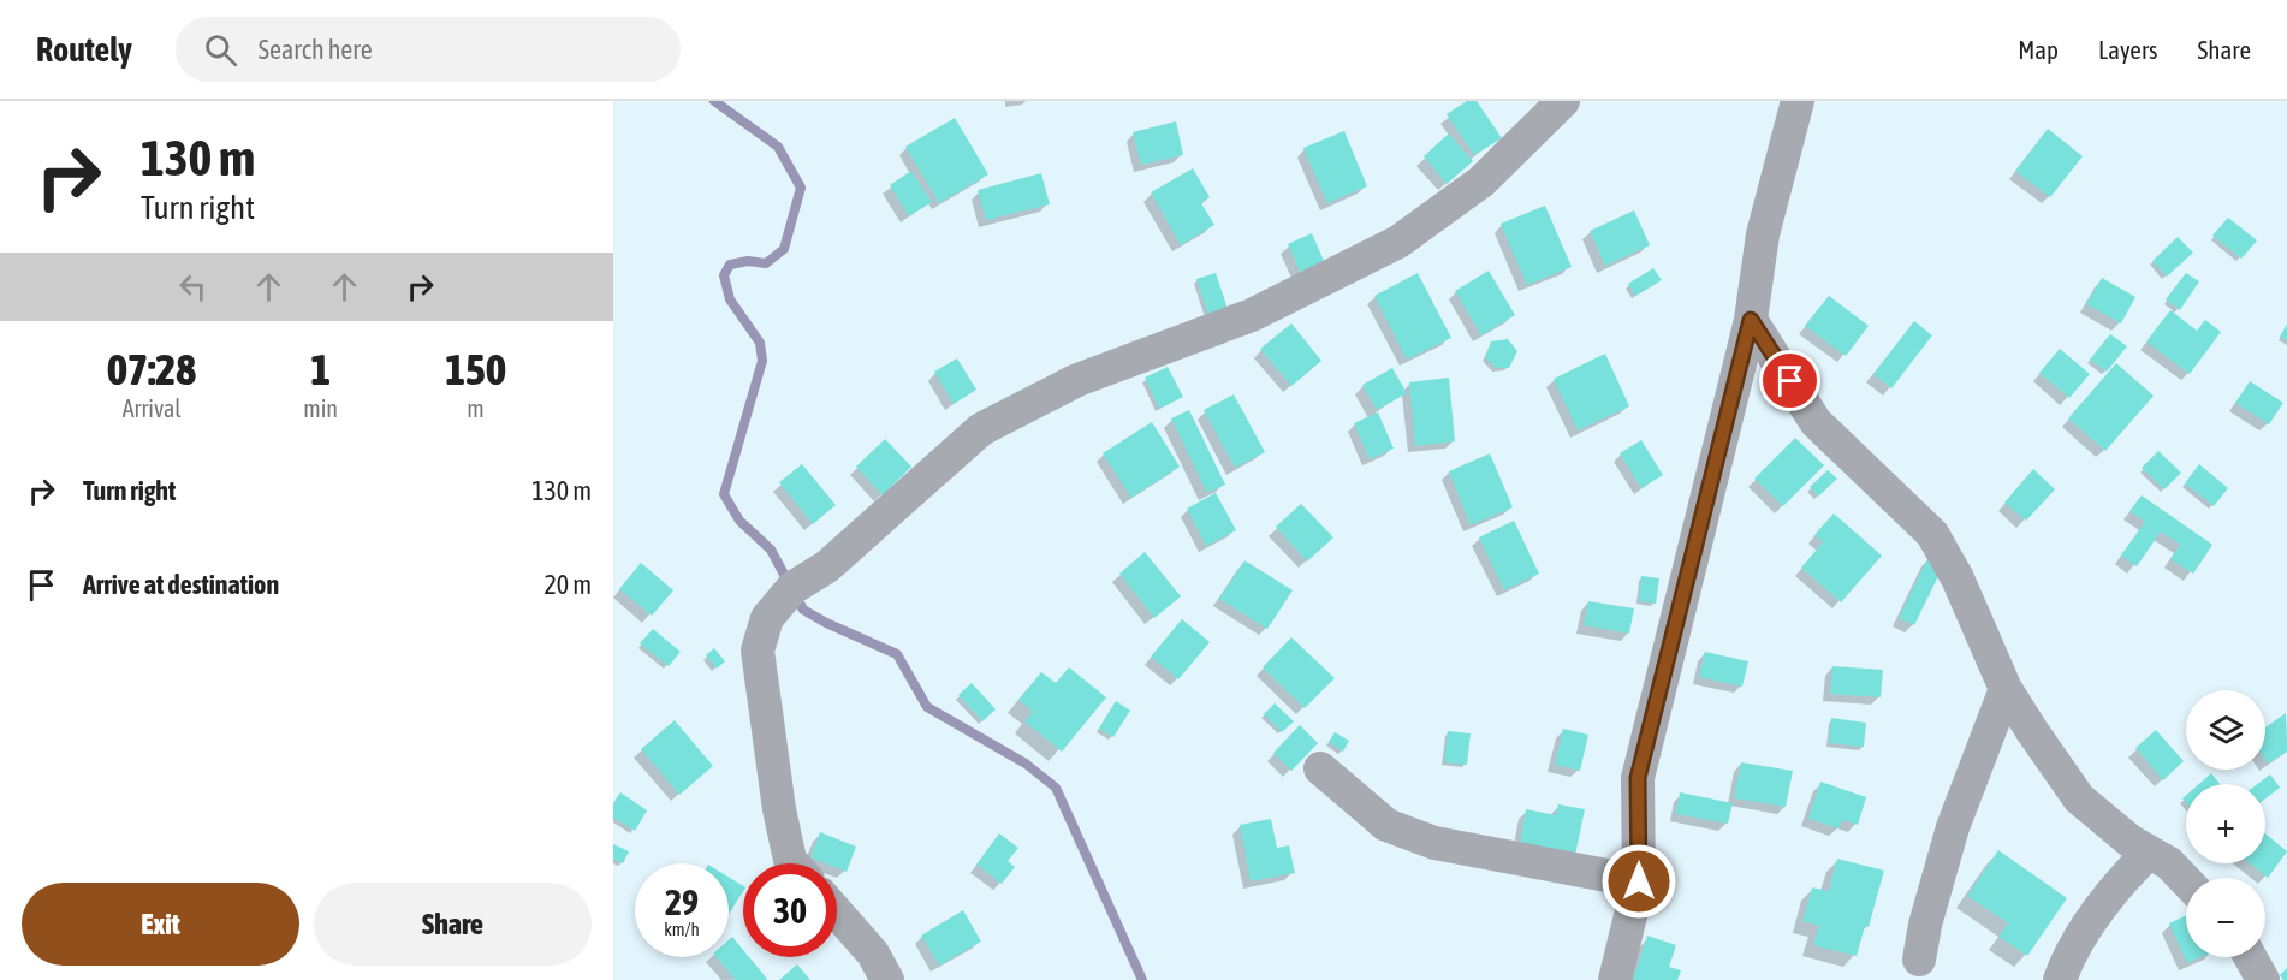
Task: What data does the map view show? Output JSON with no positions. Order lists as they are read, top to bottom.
{
  "page": {
    "header": "Routely",
    "search": "Search here",
    "nav": ["Map", "Layers", "Share"],
    "turn": ["130 m", "Turn right"],
    "eta": [
      "07:28",
      "Arrival",
      "1",
      "min",
      "150",
      "m"
    ],
    "list": [
      {
        "name": "Turn right",
        "value": "130 m"
      },
      {
        "name": "Arrive at destination",
        "value": "20 m"
      }
    ],
    "map_buttons": ["+", "−"],
    "speed": "29 km/h",
    "limit": "30",
    "buttons": ["Exit", "Share"]
  }
}
